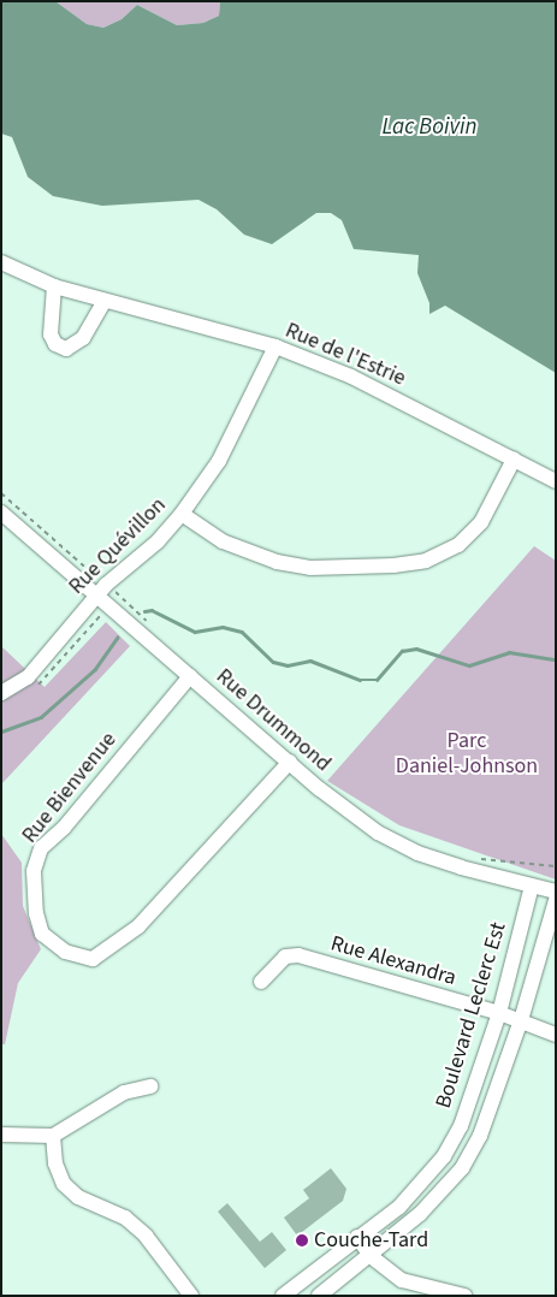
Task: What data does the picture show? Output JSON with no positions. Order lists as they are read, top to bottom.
{
  "streets": {
    "street": [
      "Rue de l'Estrie",
      "Rue Quévillon",
      "Rue Drummond",
      "Rue Bienvenue",
      "Rue Alexandra",
      "Boulevard Leclerc Est"
    ]
  },
  "crossings": [
    ["Rue de l'Estrie", "Rue Quévillon"],
    ["Rue Quévillon", "Rue Drummond"],
    ["Rue Drummond", "Rue Bienvenue"],
    ["Rue Drummond", "Boulevard Leclerc Est"],
    ["Rue Alexandra", "Boulevard Leclerc Est"]
  ],
  "water": ["Lac Boivin"],
  "parks": ["Parc Daniel-Johnson"],
  "places": ["Couche-Tard"]
}
